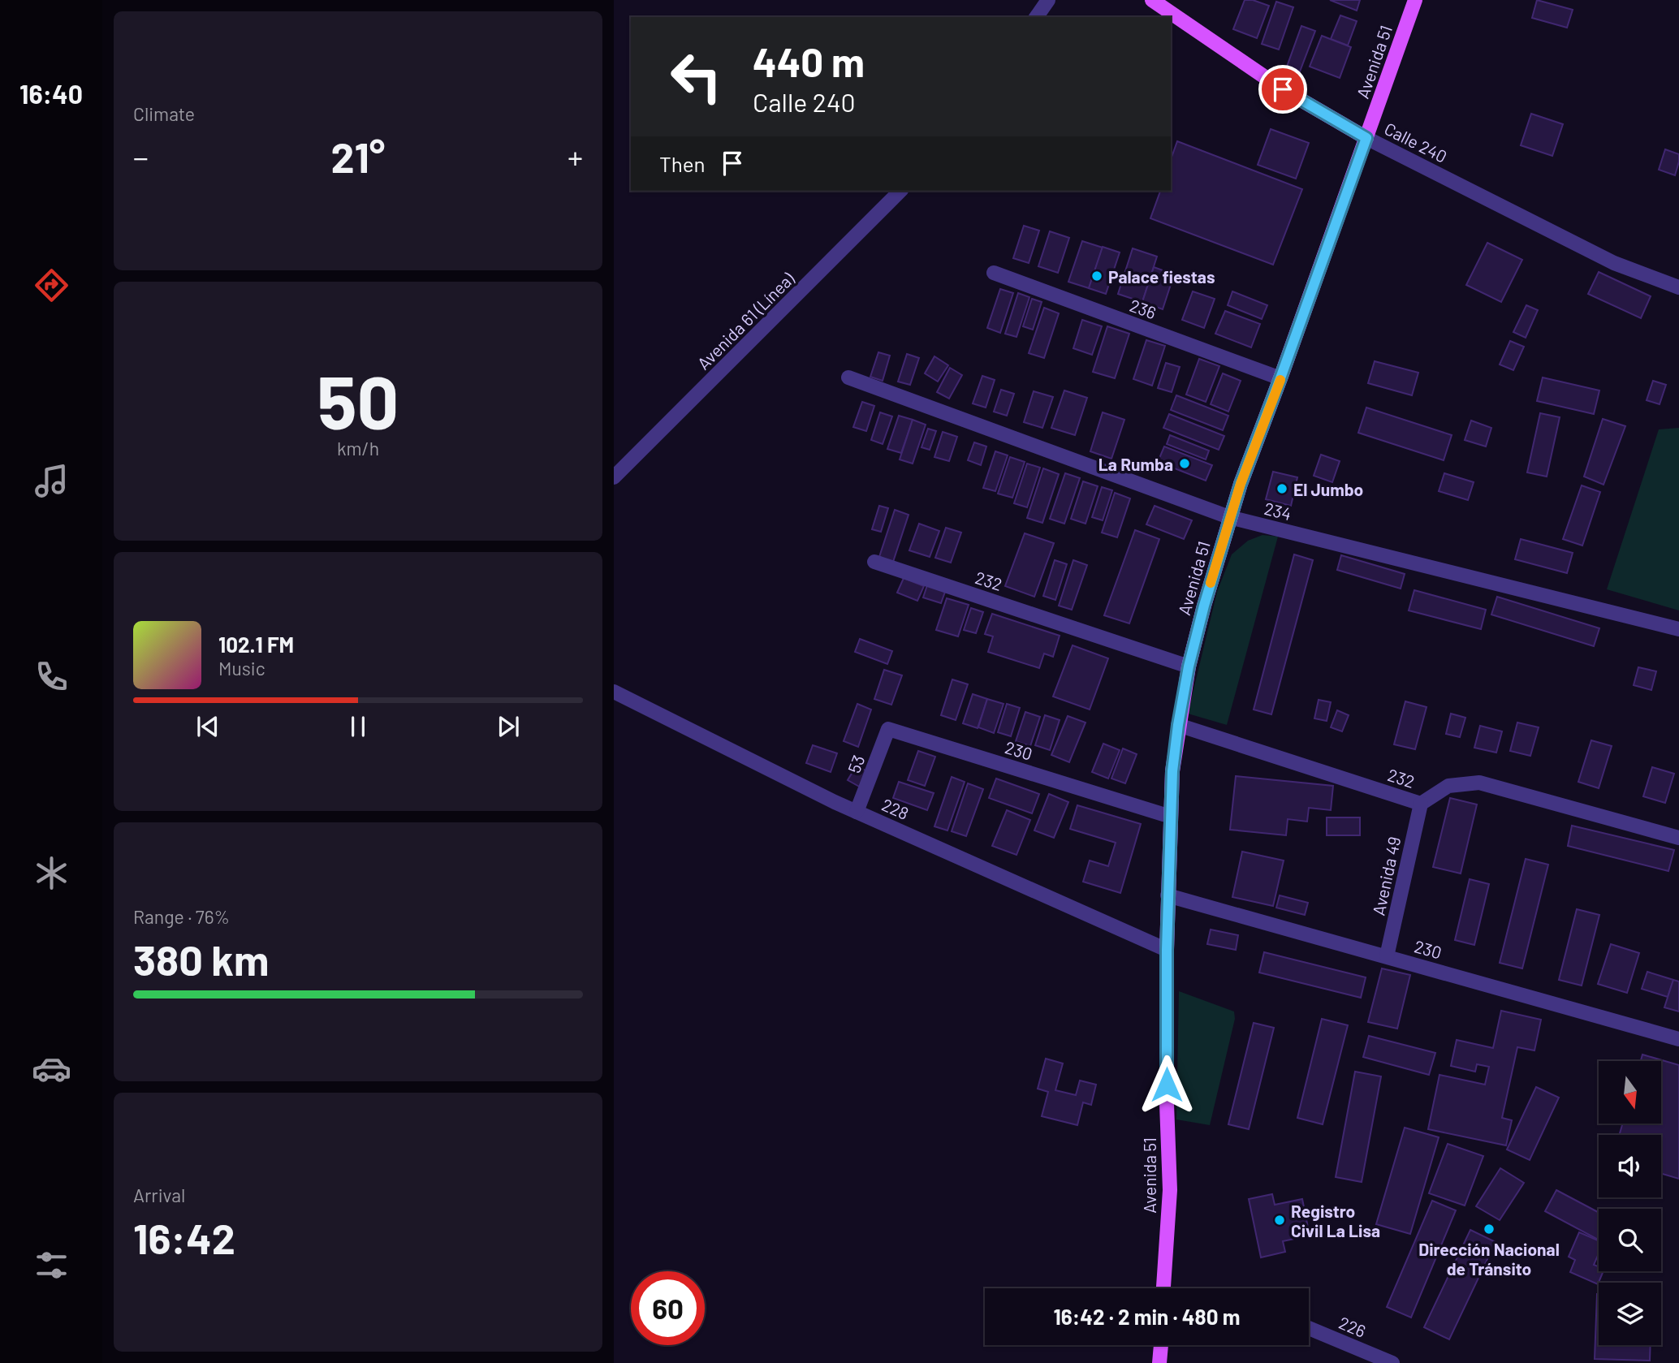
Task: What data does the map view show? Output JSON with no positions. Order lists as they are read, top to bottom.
{
  "streets": {
    "main road": ["Avenida 51", "Calle 240"],
    "street": [
      "236",
      "Avenida 61 (Línea)",
      "234",
      "232",
      "230",
      "53",
      "228",
      "Avenida 49",
      "226"
    ]
  },
  "crossings": [
    ["Avenida 51", "Calle 240"],
    ["Avenida 51", "236"],
    ["Avenida 51", "234"],
    ["Avenida 51", "232"],
    ["Avenida 51", "230"],
    ["Avenida 51", "228"],
    ["232", "Avenida 49"],
    ["230", "53"],
    ["230", "Avenida 49"],
    ["53", "228"]
  ],
  "places": [
    "Palace fiestas",
    "La Rumba",
    "El Jumbo",
    "Registro Civil La Lisa",
    "Dirección Nacional de Tránsito"
  ],
  "north": "bottom",
  "page": {
    "tabs": "16:40",
    "tile": [
      "Climate",
      ["50", "km/h"],
      ["Range · 76%", "380 km"],
      ["Arrival", "16:42"]
    ],
    "turn": ["440 m", "Calle 240"],
    "heat": ["−", "21°", "+"],
    "then": "Then",
    "song": ["102.1 FM", "Music"],
    "limit": "60",
    "trip": "16:42 · 2 min · 480 m"
  }
}
